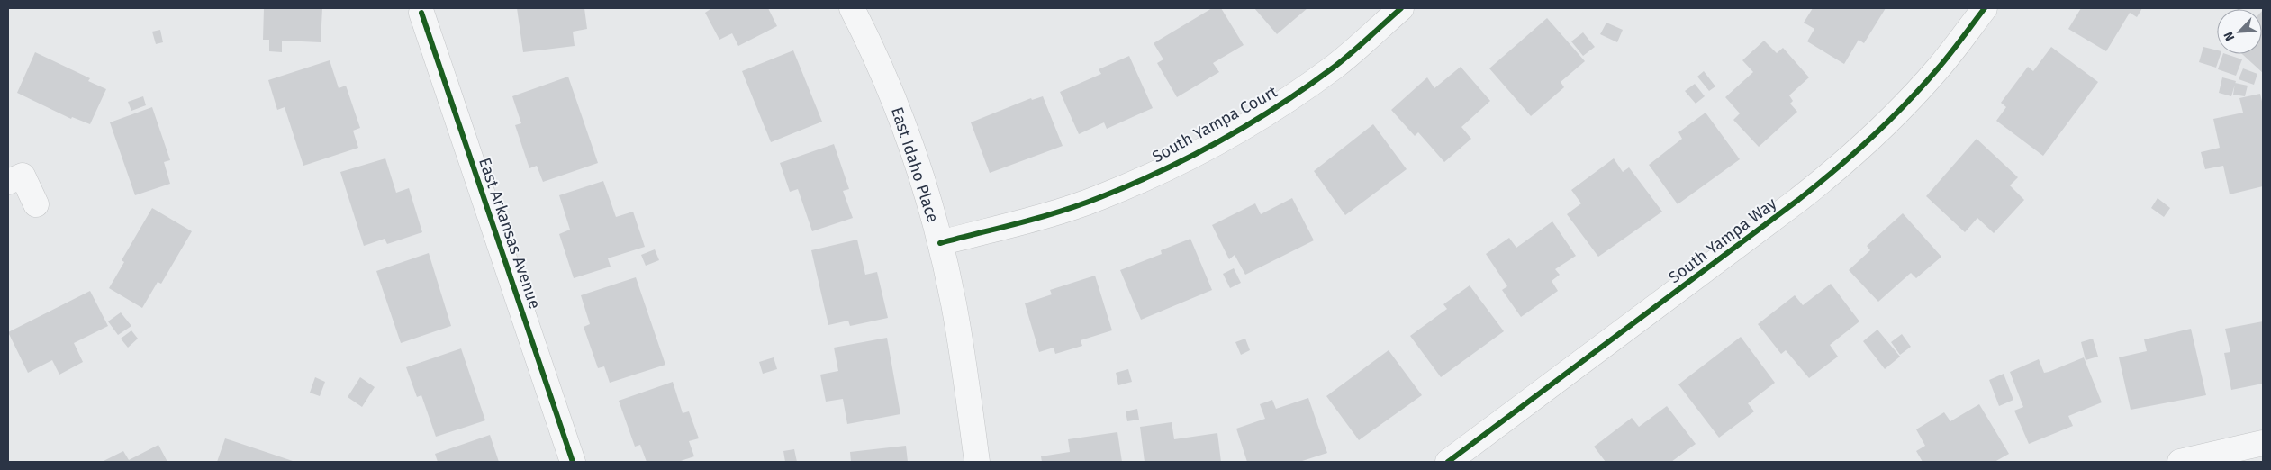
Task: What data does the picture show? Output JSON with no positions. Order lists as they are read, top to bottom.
{
  "streets": {
    "street": [
      "South Yampa Court",
      "East Idaho Place",
      "East Arkansas Avenue",
      "South Yampa Way"
    ]
  },
  "crossings": [
    ["South Yampa Court", "East Idaho Place"]
  ],
  "north": "bottom left"
}
